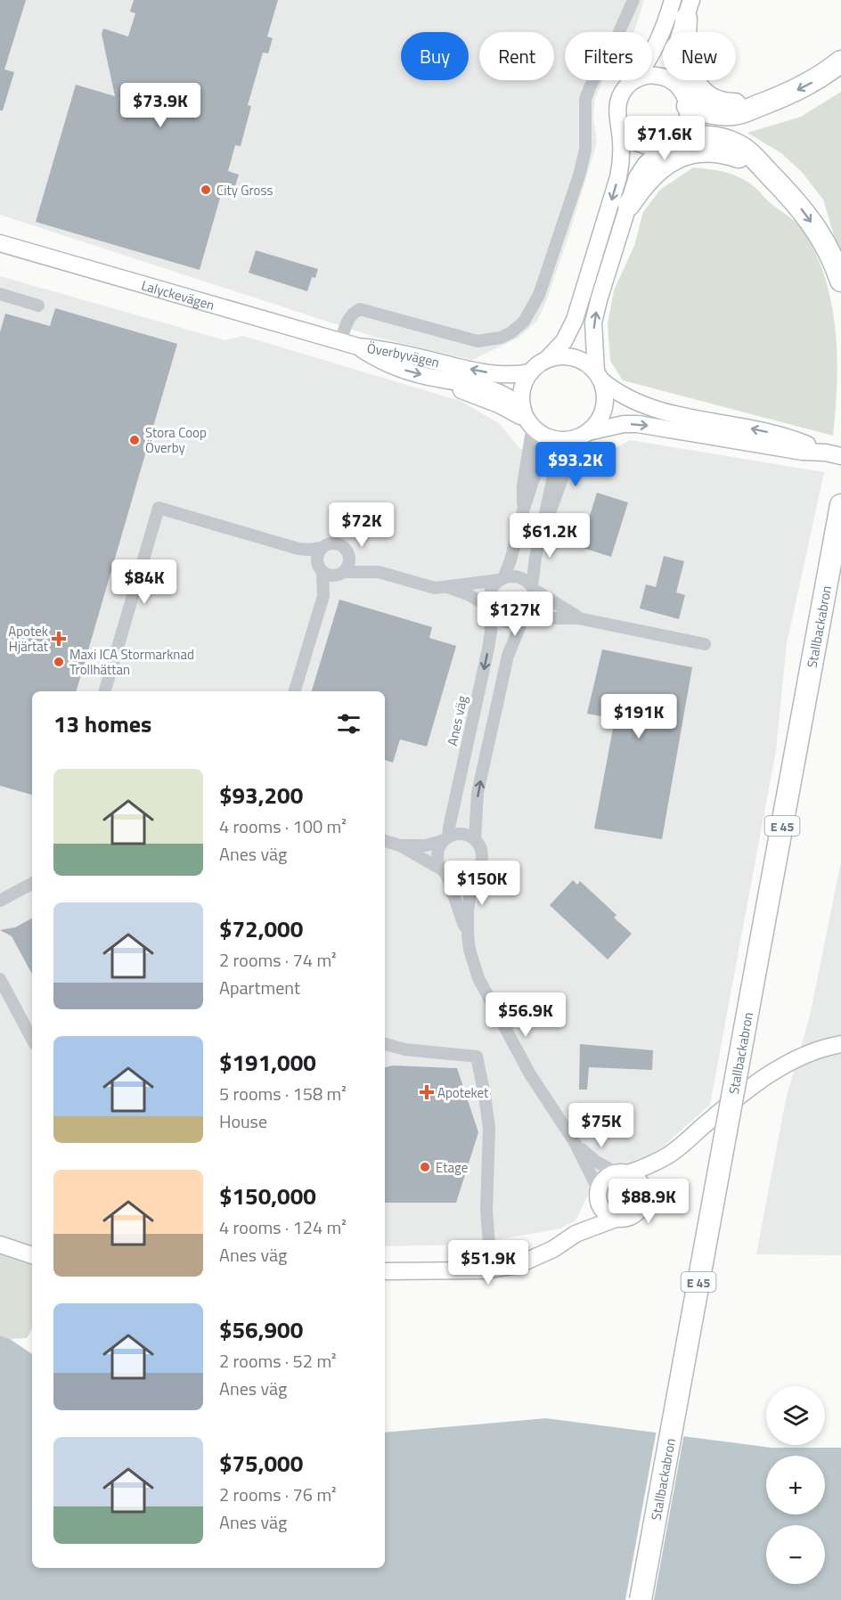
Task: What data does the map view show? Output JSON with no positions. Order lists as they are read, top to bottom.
{
  "streets": {
    "highway": ["Stallbackabron", "E 45"],
    "main road": ["Lalyckevägen", "Överbyvägen"],
    "street": ["Anes väg"]
  },
  "crossings": [
    ["Lalyckevägen", "Överbyvägen"]
  ],
  "places": {
    "other": [
      "City Gross",
      "Stora Coop Överby",
      "Maxi ICA Stormarknad Trollhättan",
      "Etage"
    ],
    "health": ["Apotek Hjärtat", "Apoteket"]
  },
  "page": {
    "chip": [
      "Buy",
      "Rent",
      "Filters",
      "New"
    ],
    "price": [
      "$73.9K",
      "$71.6K",
      "$93.2K",
      "$72K",
      "$61.2K",
      "$84K",
      "$127K",
      "$191K",
      "$150K",
      "$56.9K",
      "$75K",
      "$88.9K",
      "$51.9K"
    ],
    "heading": "13 homes",
    "list": [
      {
        "name": "$93,200",
        "note": "4 rooms · 100 m² · Anes väg"
      },
      {
        "name": "$72,000",
        "note": "2 rooms · 74 m² · Apartment"
      },
      {
        "name": "$191,000",
        "note": "5 rooms · 158 m² · House"
      },
      {
        "name": "$150,000",
        "note": "4 rooms · 124 m² · Anes väg"
      },
      {
        "name": "$56,900",
        "note": "2 rooms · 52 m² · Anes väg"
      },
      {
        "name": "$75,000",
        "note": "2 rooms · 76 m² · Anes väg"
      }
    ],
    "map_buttons": ["+", "−"]
  }
}
